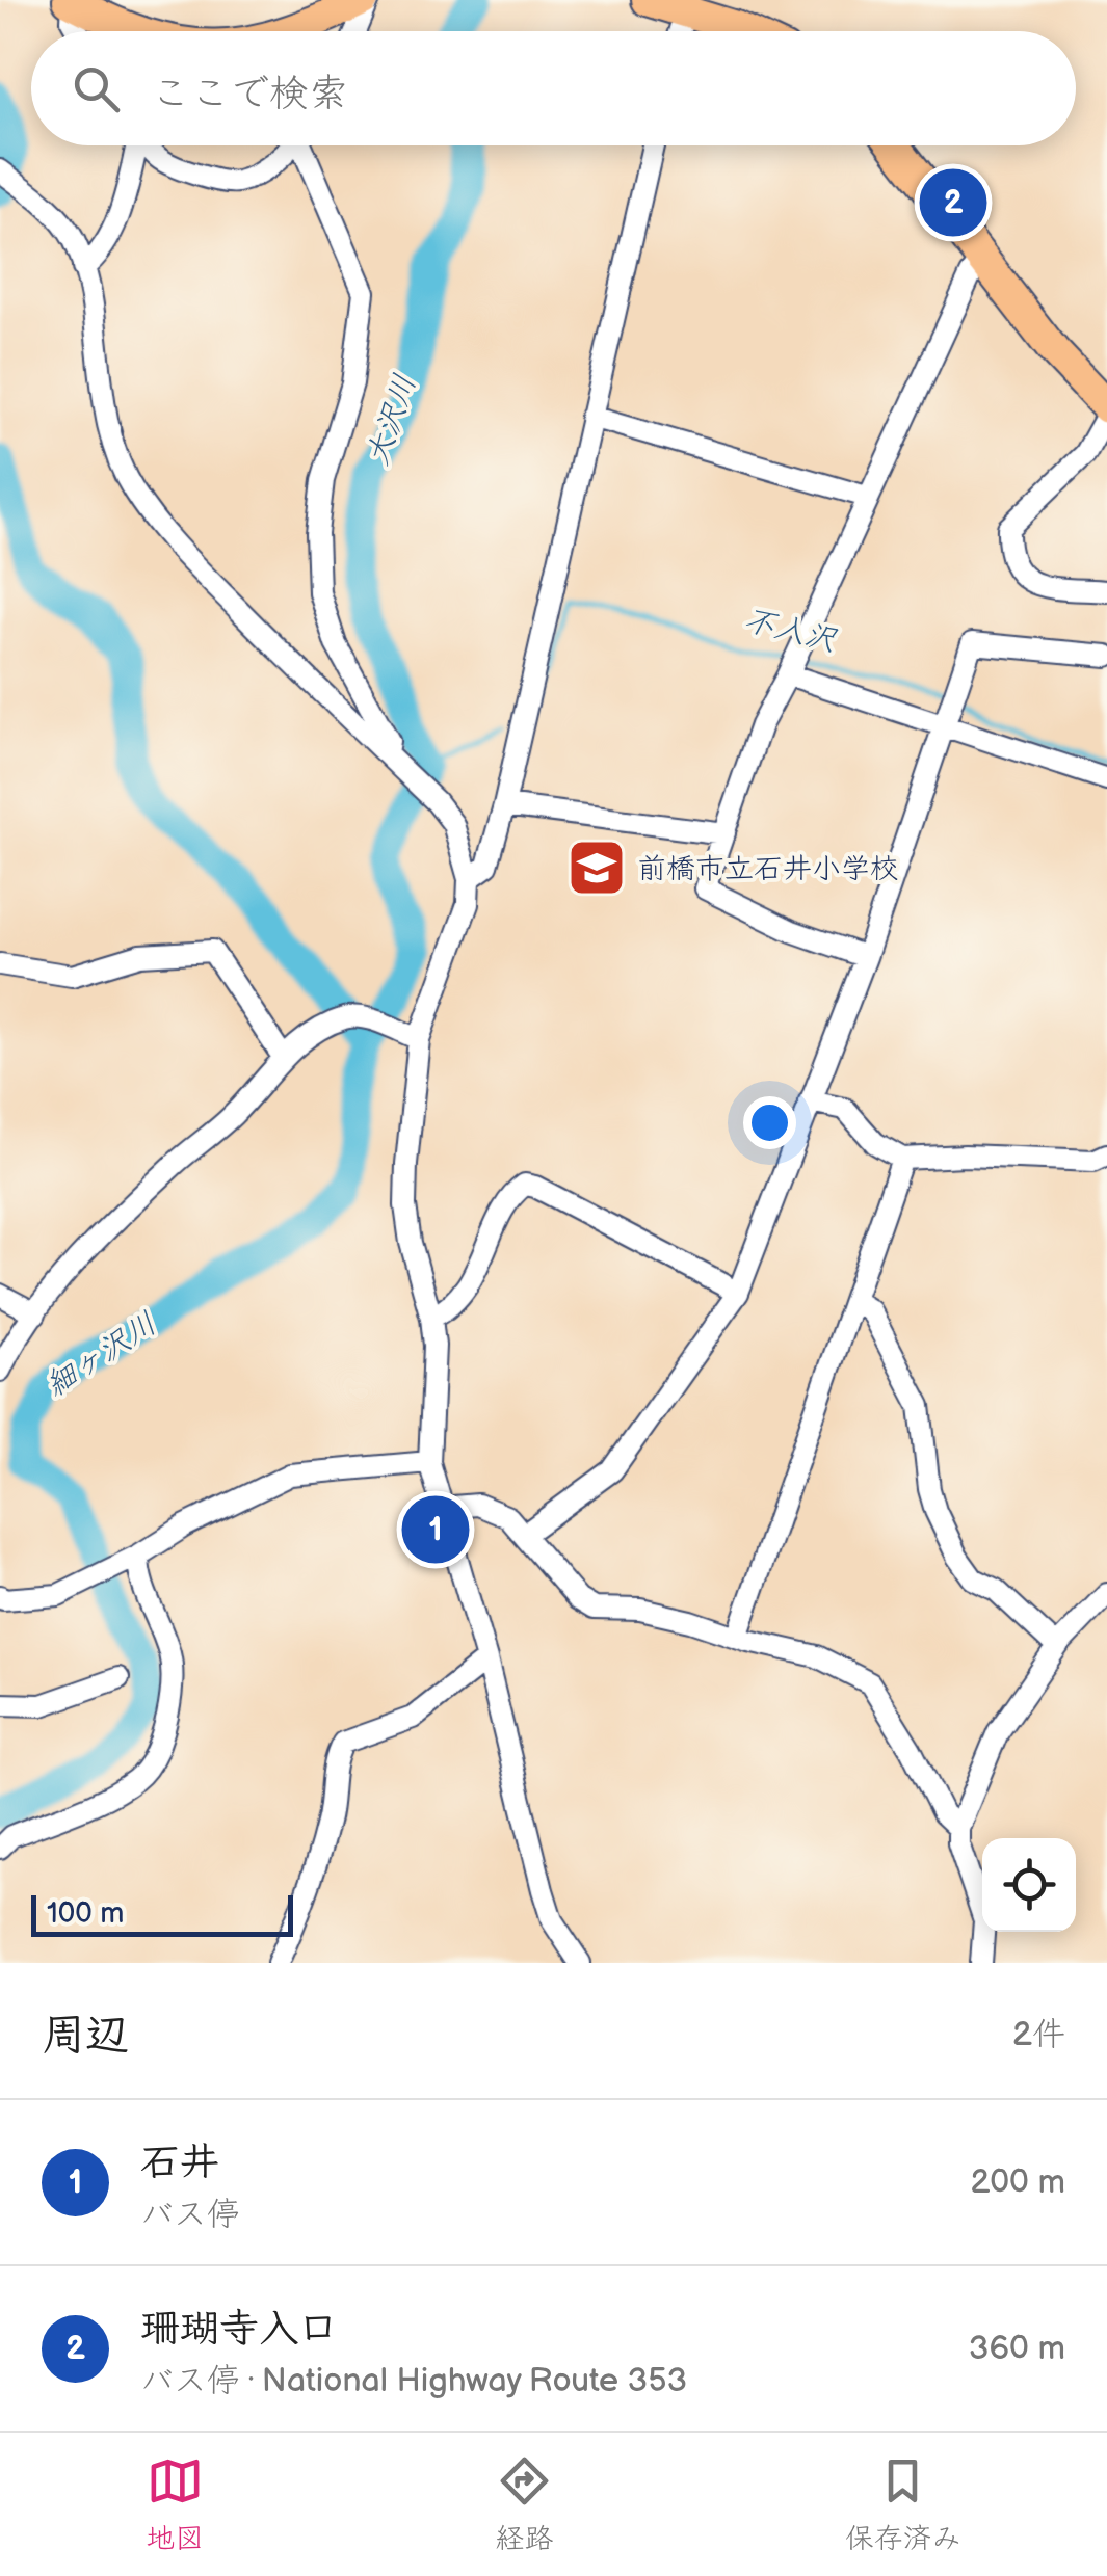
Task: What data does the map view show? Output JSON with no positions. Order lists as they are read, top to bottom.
{
  "water": ["大沢川", "不入沢", "細ヶ沢川"],
  "places": {
    "school or university": ["前橋市立石井小学校"]
  },
  "scale_bar": "100 m",
  "page": {
    "search": "ここで検索",
    "pins": ["2", "1"],
    "scale": "100 m",
    "heading": ["周辺", "2件"],
    "list": [
      {
        "mark": "1",
        "name": "石井",
        "note": "バス停",
        "value": "200 m"
      },
      {
        "mark": "2",
        "name": "珊瑚寺入口",
        "note": "バス停 · National Highway Route 353",
        "value": "360 m"
      }
    ],
    "nav": ["地図", "経路", "保存済み"]
  }
}
